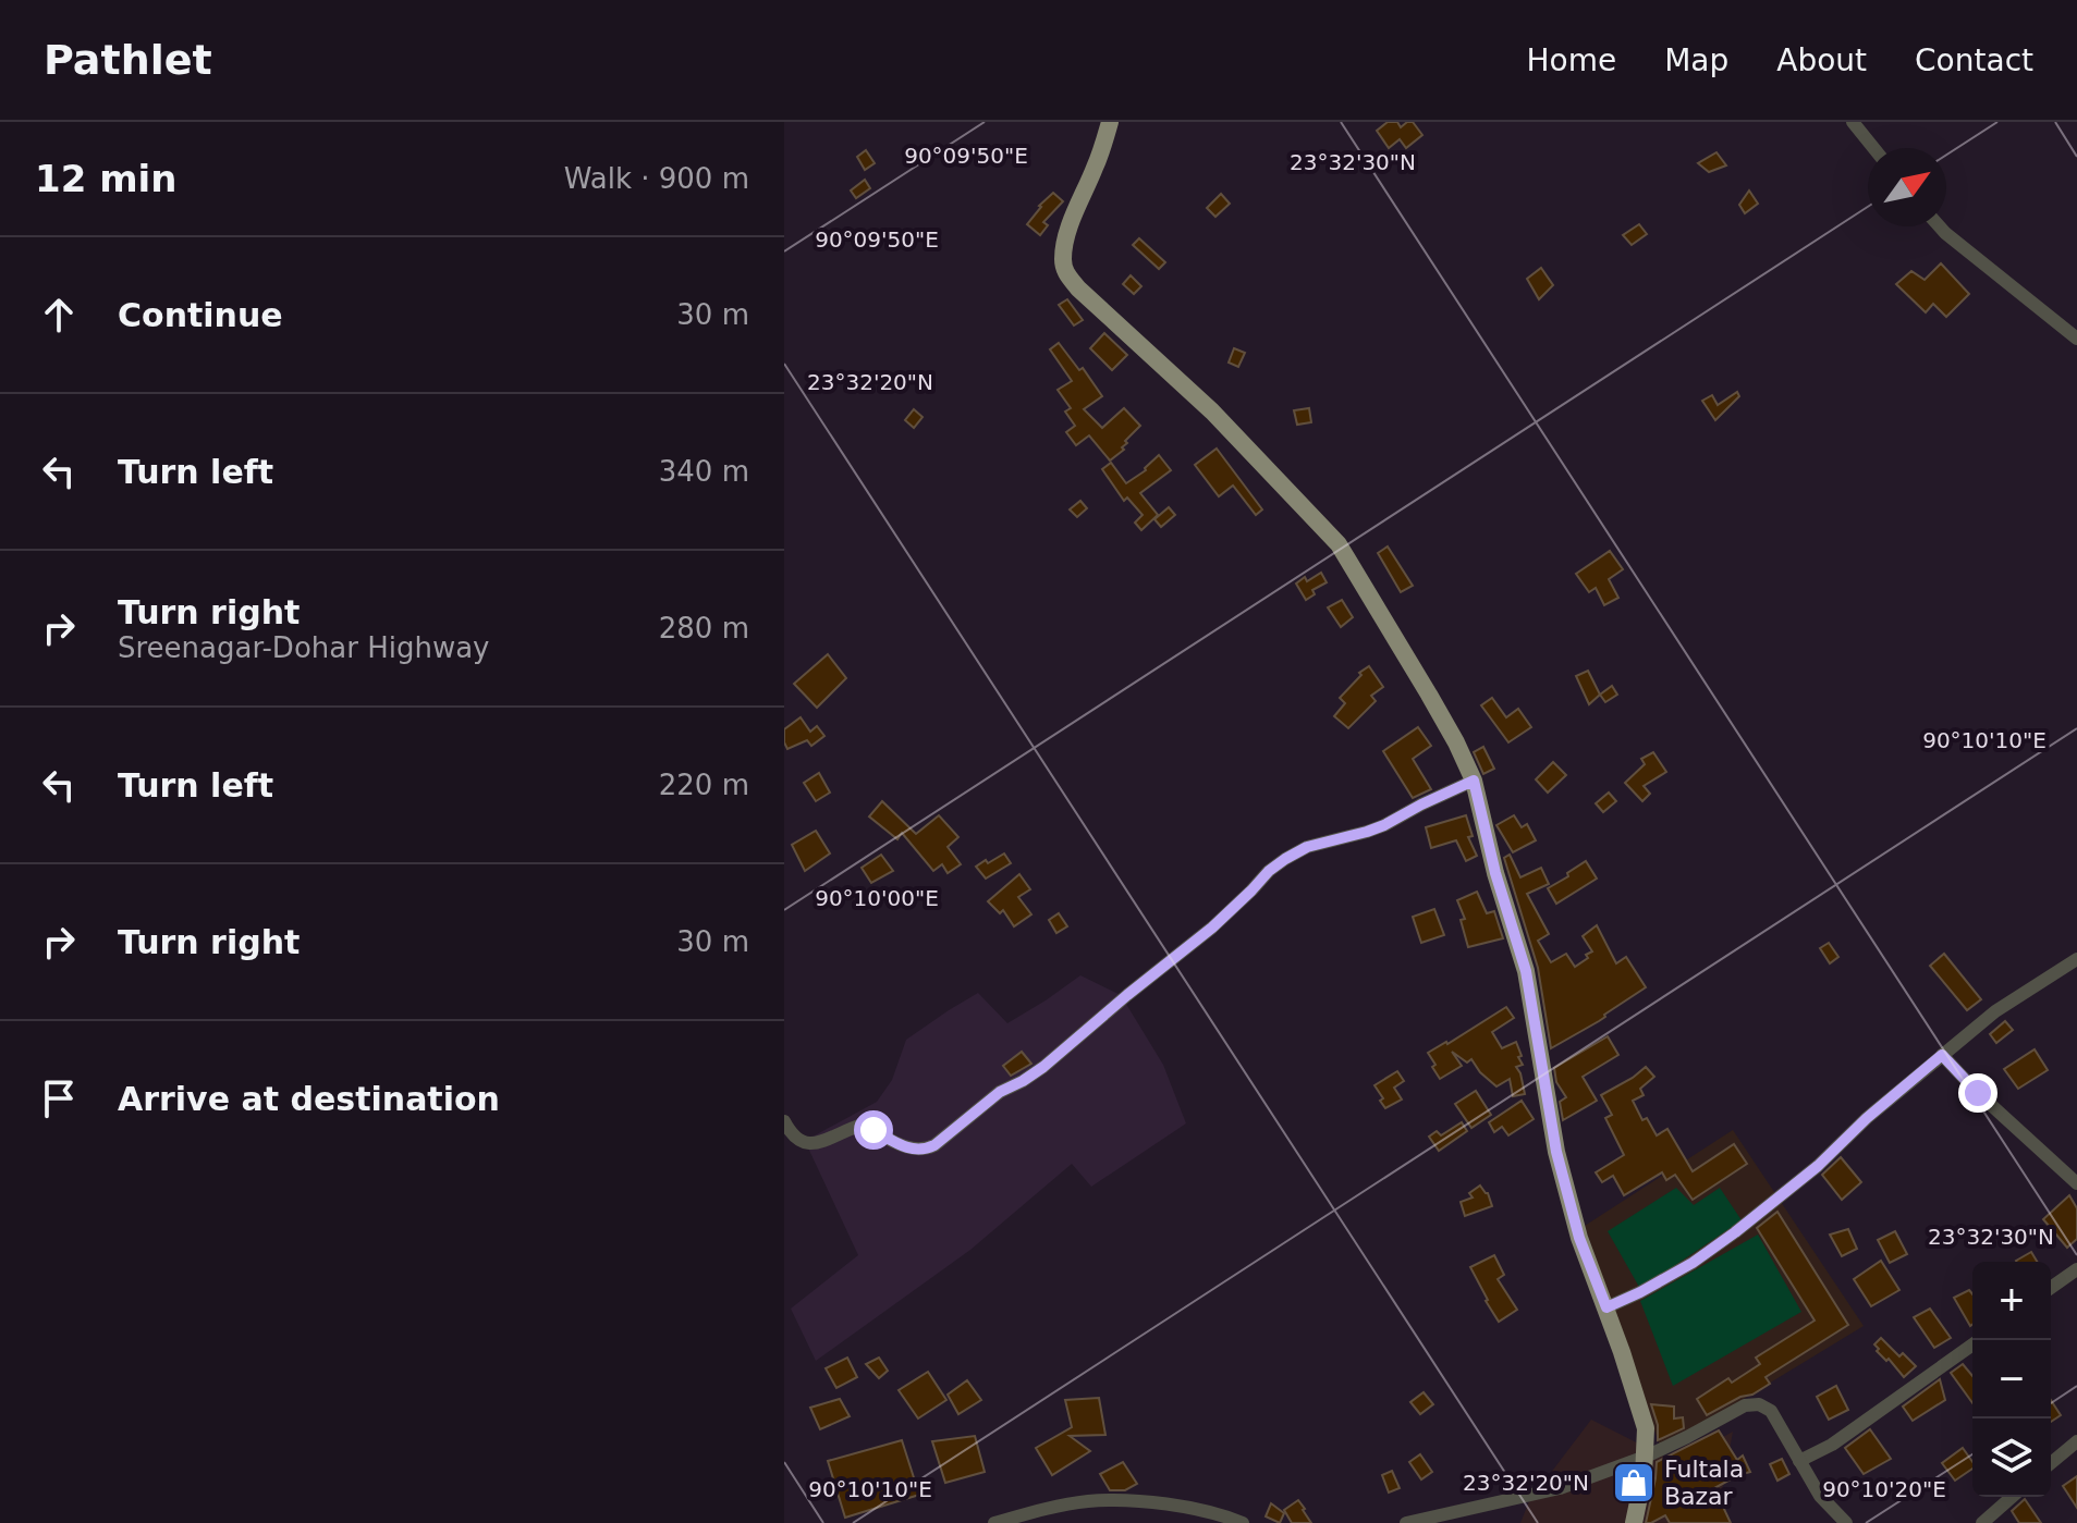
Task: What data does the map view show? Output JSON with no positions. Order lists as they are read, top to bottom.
{
  "places": {
    "shop": ["Fultala Bazar"]
  },
  "north": "top right",
  "page": {
    "header": "Pathlet",
    "nav": [
      "Home",
      "Map",
      "About",
      "Contact"
    ],
    "heading": ["12 min", "Walk · 900 m"],
    "list": [
      ["Continue", "30 m"],
      ["Turn left", "340 m"],
      ["Turn right", "Sreenagar-Dohar Highway", "280 m"],
      ["Turn left", "220 m"],
      ["Turn right", "30 m"],
      "Arrive at destination"
    ],
    "map_buttons": ["+", "−"]
  },
  "coordinates": [
    "90°09'50\"E",
    "23°32'30\"N",
    "23°32'20\"N",
    "90°10'10\"E",
    "90°10'00\"E",
    "90°10'20\"E"
  ]
}
